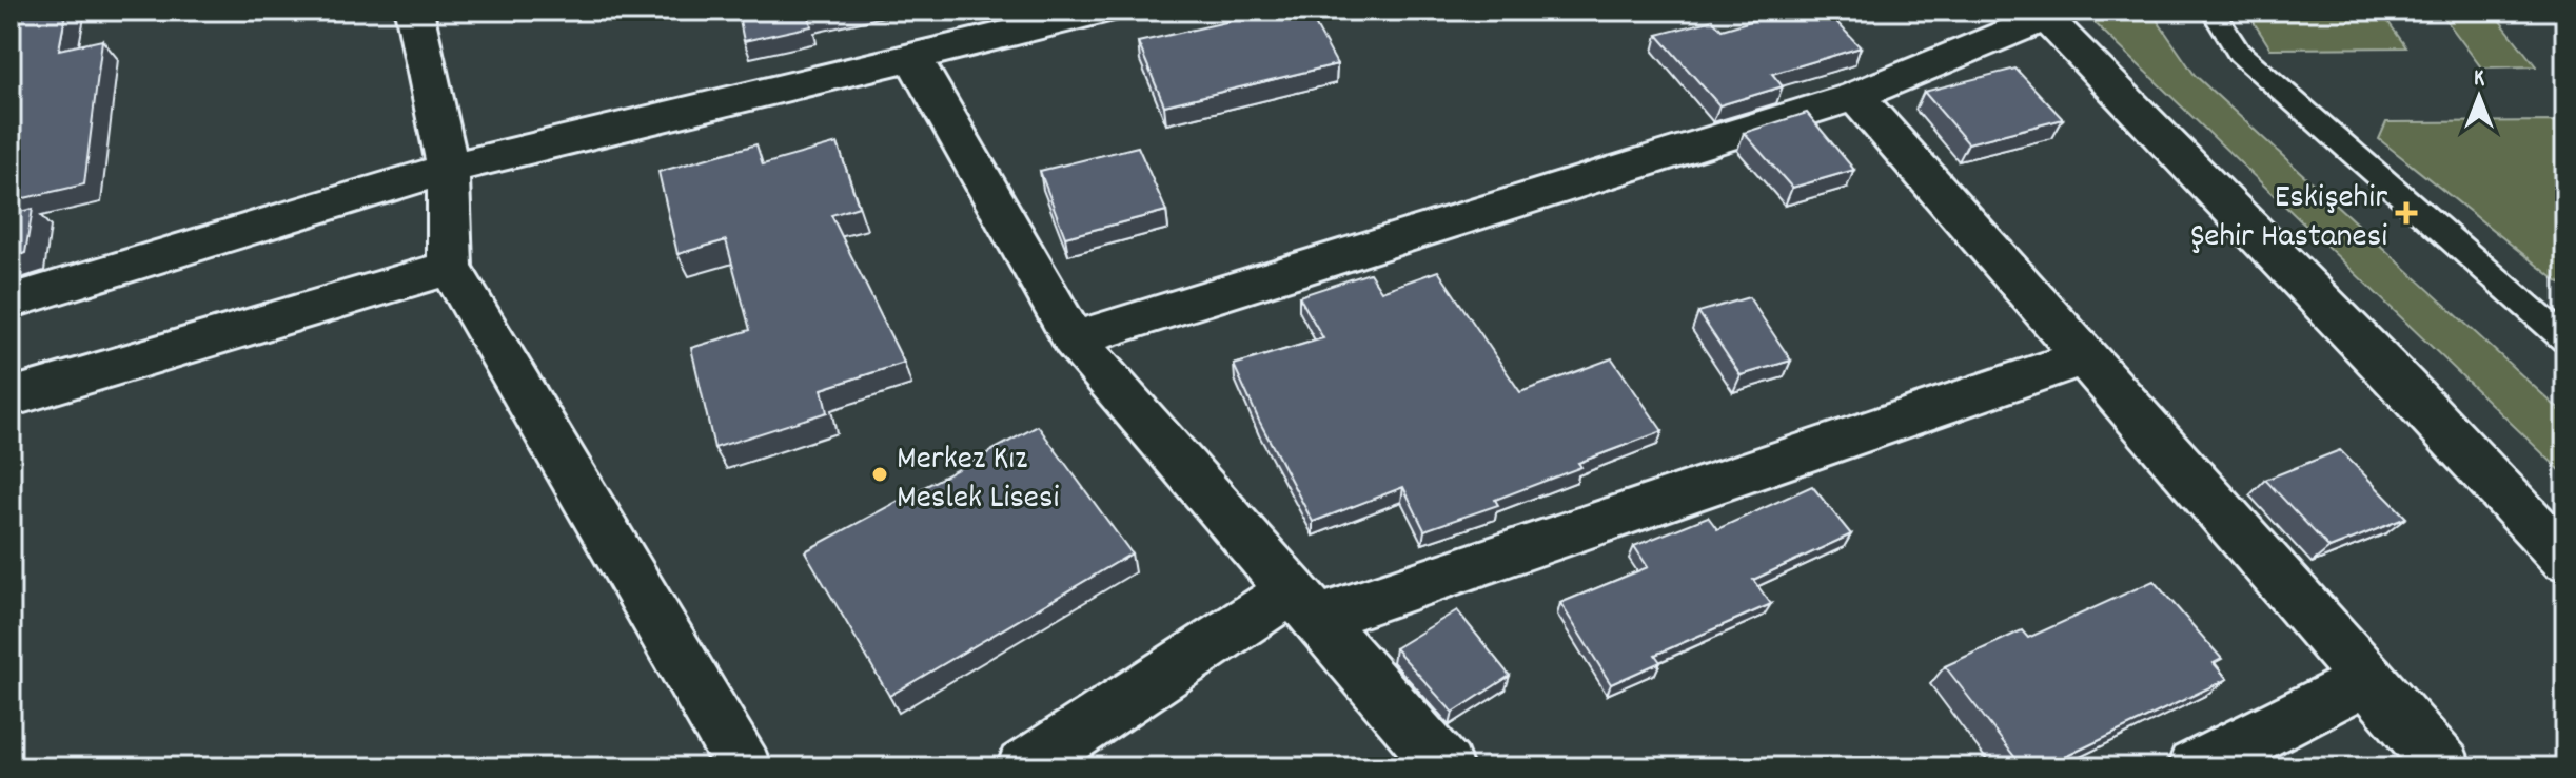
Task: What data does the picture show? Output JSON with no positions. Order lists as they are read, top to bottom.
{
  "places": {
    "health": ["Eskişehir Şehir Hastanesi"],
    "other": ["Merkez Kız Meslek Lisesi"]
  },
  "north": "top"
}
